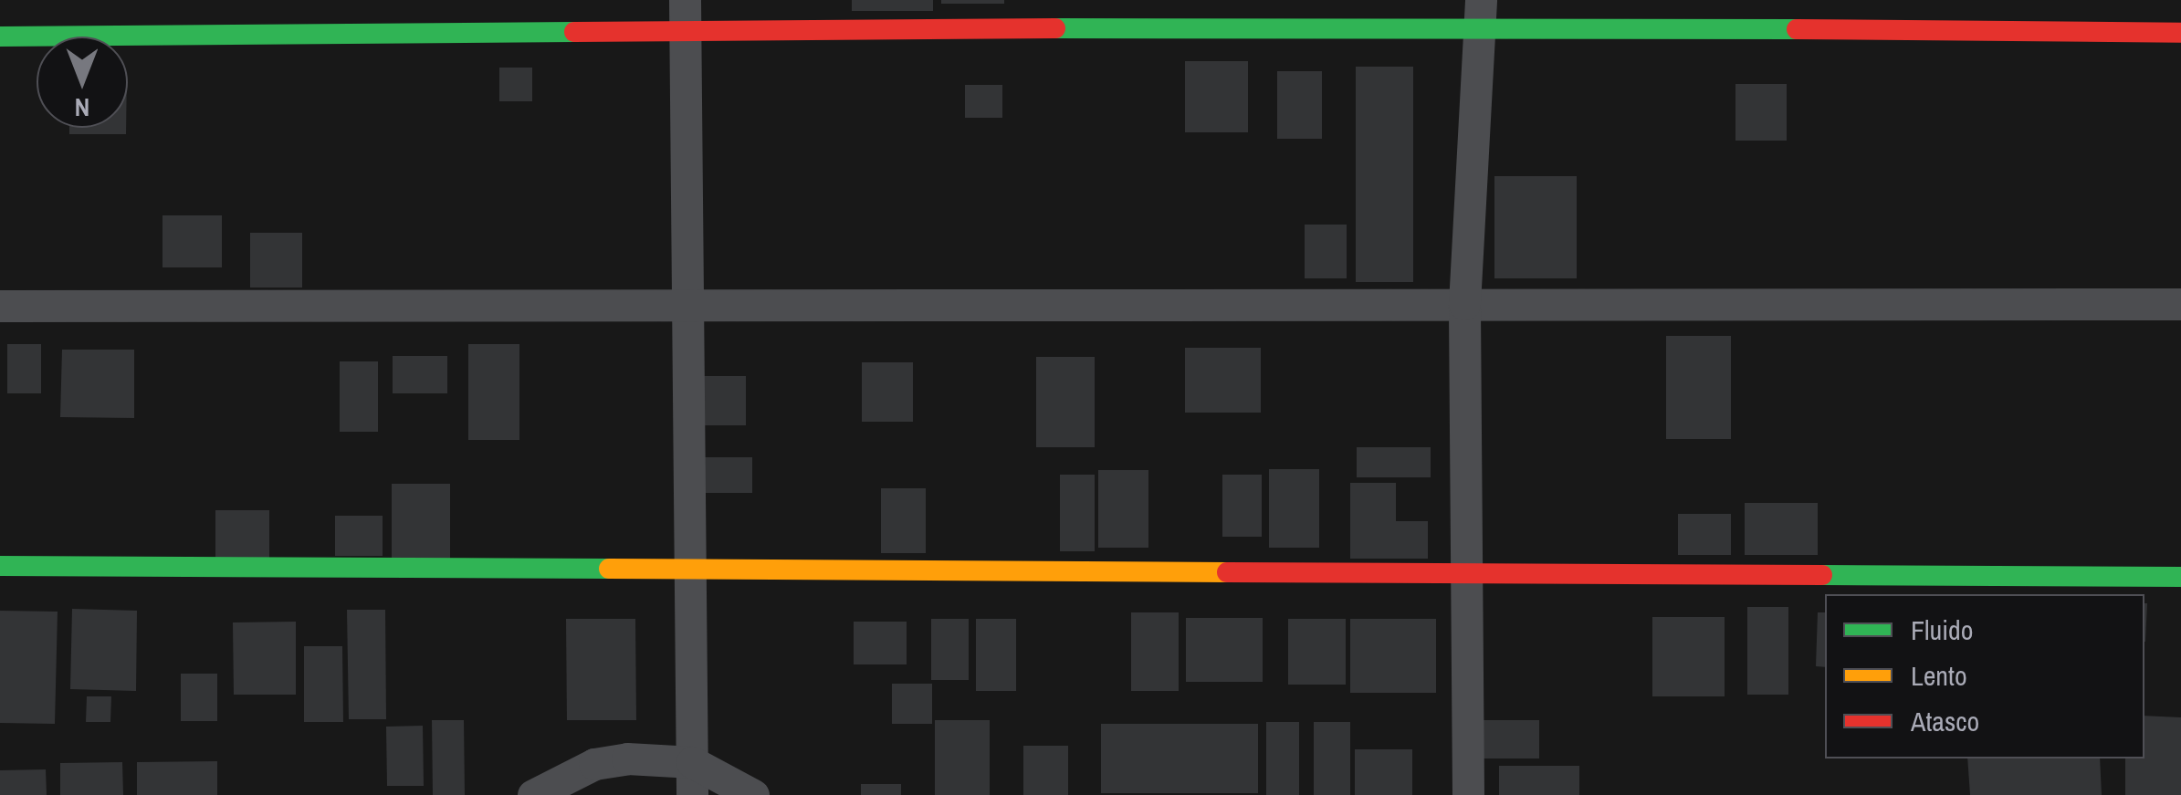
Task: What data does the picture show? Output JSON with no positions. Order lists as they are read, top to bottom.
{
  "legend": ["Fluido", "Lento", "Atasco"],
  "north": "bottom"
}
